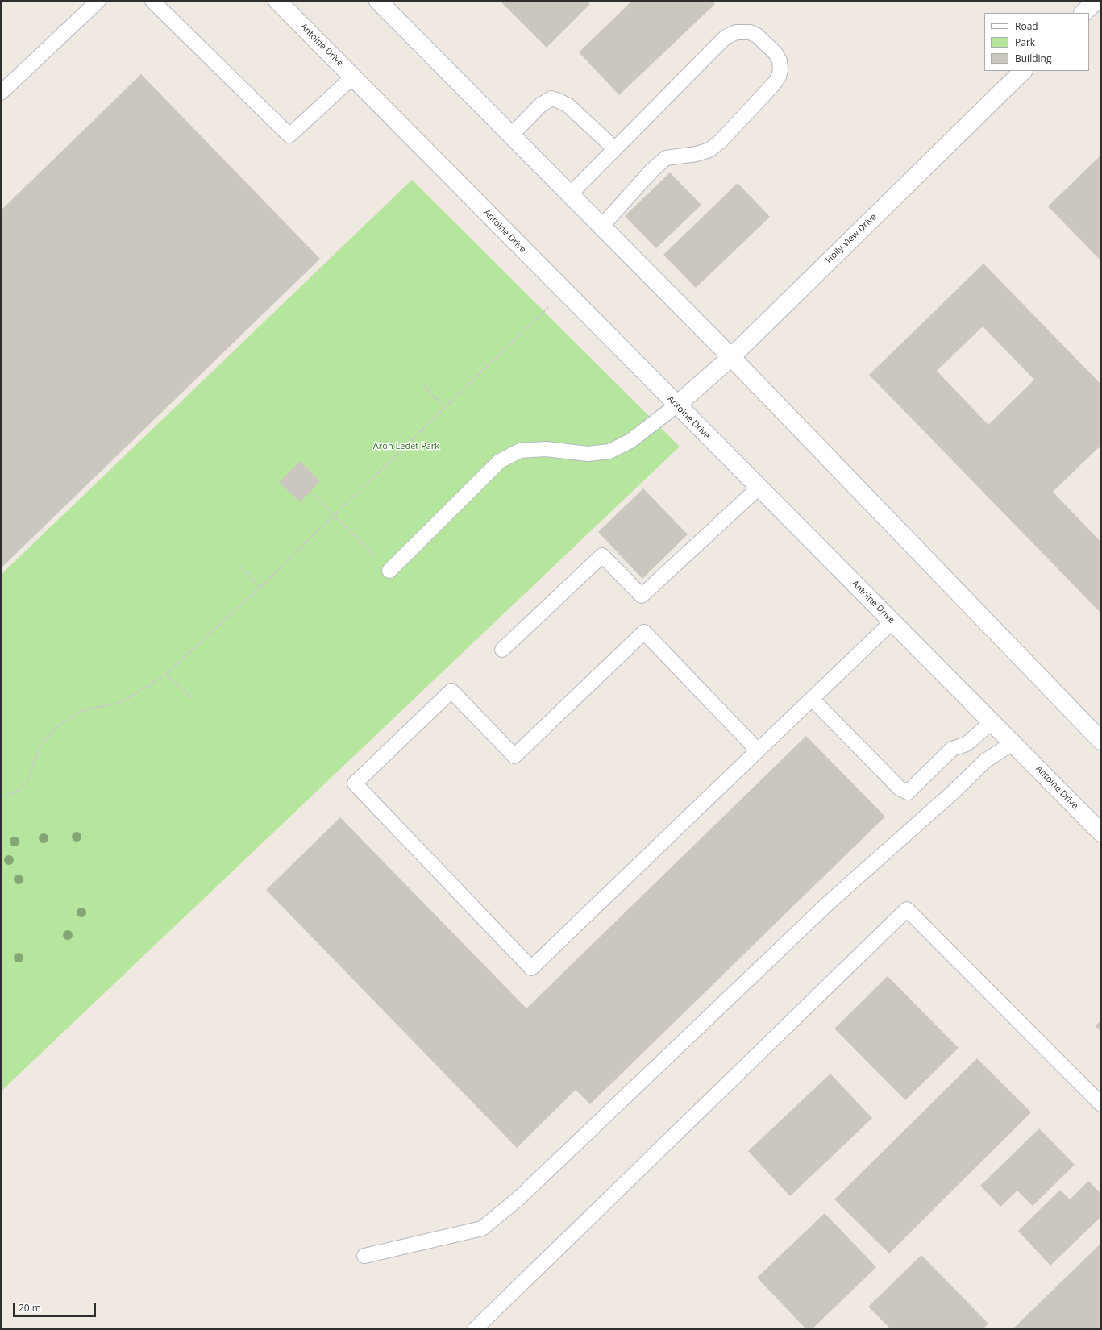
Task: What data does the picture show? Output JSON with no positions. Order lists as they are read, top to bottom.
{
  "streets": {
    "main road": ["Antoine Drive", "Holly View Drive"]
  },
  "crossings": [
    ["Antoine Drive", "Holly View Drive"]
  ],
  "parks": ["Aron Ledet Park"],
  "legend": ["Road", "Park", "Building"],
  "scale_bar": "20 m"
}
